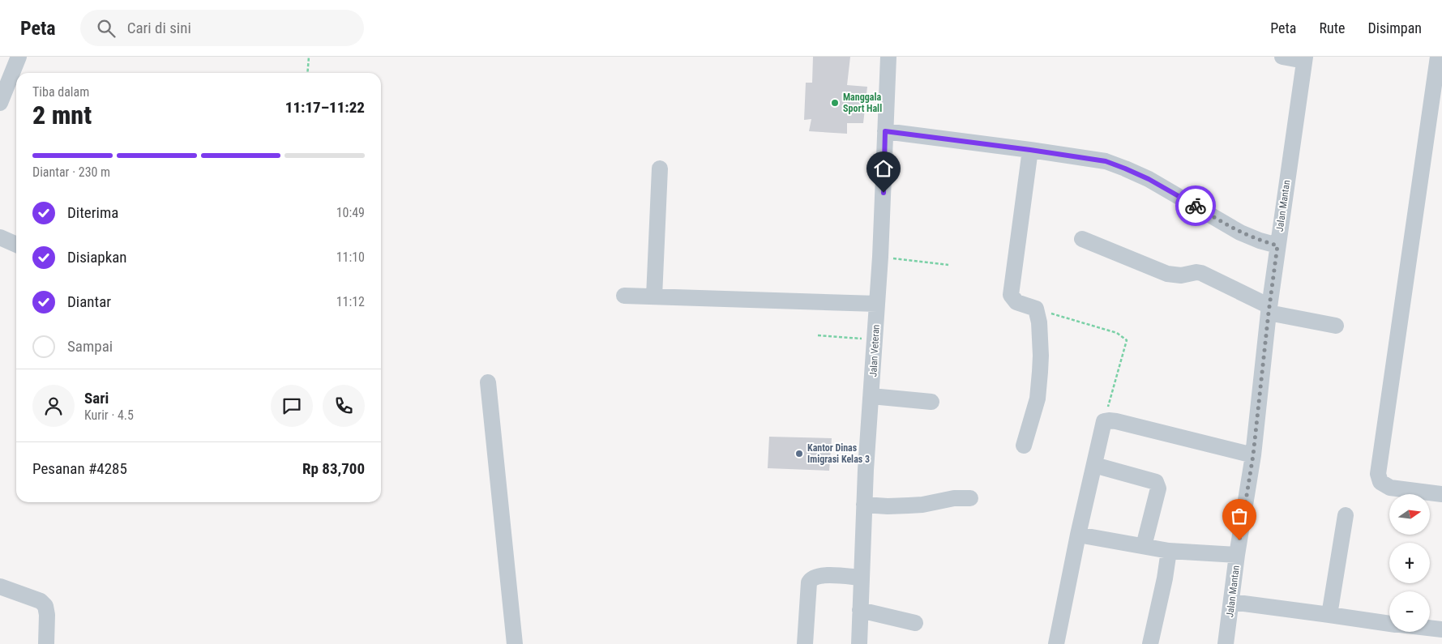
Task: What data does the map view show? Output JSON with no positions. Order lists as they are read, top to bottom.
{
  "streets": {
    "street": ["Jalan Mantan", "Jalan Veteran"]
  },
  "places": ["Manggala Sport Hall", "Kantor Dinas Imigrasi Kelas 3"],
  "north": "right",
  "page": {
    "header": "Peta",
    "search": "Cari di sini",
    "nav": ["Peta", "Rute", "Disimpan"],
    "heading": ["2 mnt", "Tiba dalam", "11:17–11:22"],
    "panel": [
      "Sari",
      "Kurir · 4.5",
      "Pesanan #4285",
      "Rp 83,700"
    ],
    "bar": "Diantar · 230 m",
    "list": [
      ["Diterima", "10:49"],
      ["Disiapkan", "11:10"],
      ["Diantar", "11:12"],
      "Sampai"
    ],
    "map_buttons": ["+", "−"]
  }
}
